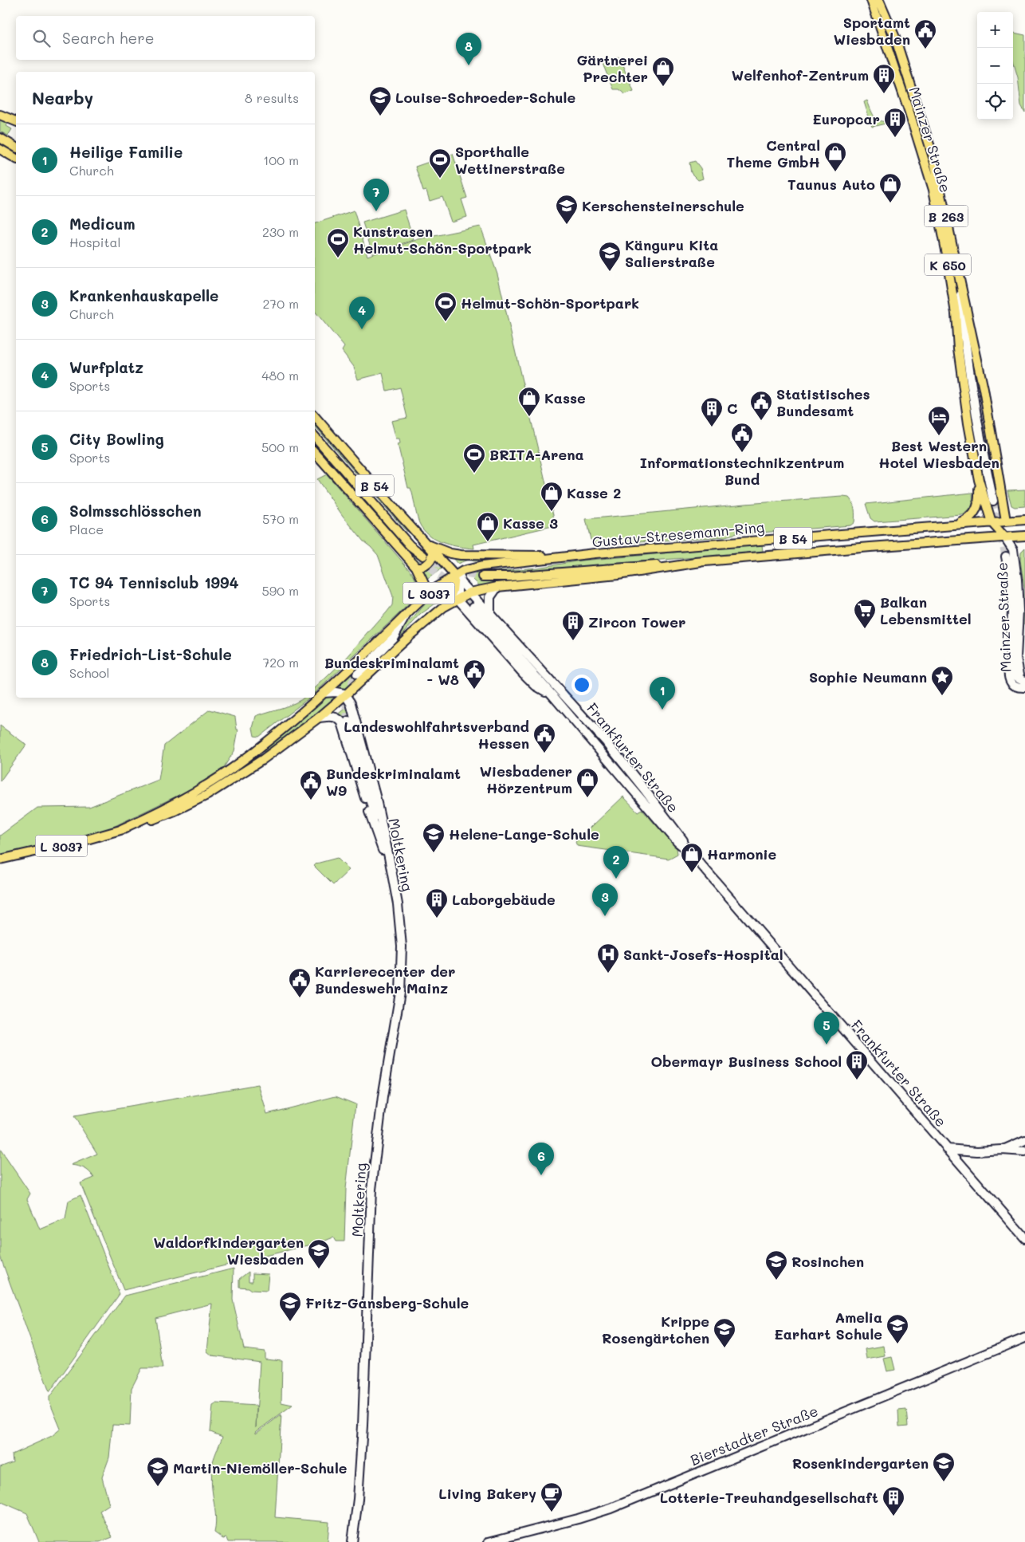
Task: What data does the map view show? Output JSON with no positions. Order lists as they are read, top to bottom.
{
  "streets": {
    "main road": [
      "Mainzer Straße",
      "B 263",
      "K 650",
      "B 54",
      "Gustav-Stresemann-Ring",
      "L 3037",
      "Frankfurter Straße",
      "Moltkering",
      "Bierstadter Straße"
    ]
  },
  "crossings": [
    ["Mainzer Straße", "Gustav-Stresemann-Ring"],
    ["B 54", "Gustav-Stresemann-Ring"],
    ["Gustav-Stresemann-Ring", "L 3037"],
    ["Gustav-Stresemann-Ring", "Frankfurter Straße"],
    ["L 3037", "Frankfurter Straße"],
    ["L 3037", "Moltkering"]
  ],
  "places": {
    "public building": [
      "Sportamt Wiesbaden",
      "Statistisches Bundesamt",
      "Informationstechnikzentrum Bund",
      "Bundeskriminalamt - W8",
      "Landeswohlfahrtsverband Hessen",
      "Bundeskriminalamt W9",
      "Karrierecenter der Bundeswehr Mainz"
    ],
    "shop": [
      "Gärtnerei Prechter",
      "Central Theme GmbH",
      "Taunus Auto",
      "Kasse",
      "Kasse 2",
      "Kasse 3",
      "Wiesbadener Hörzentrum",
      "Harmonie"
    ],
    "building": [
      "Welfenhof-Zentrum",
      "Europcar",
      "C",
      "Zircon Tower",
      "Laborgebäude",
      "Obermayr Business School",
      "Lotterie-Treuhandgesellschaft"
    ],
    "school or university": [
      "Louise-Schroeder-Schule",
      "Kerschensteinerschule",
      "Känguru Kita Salierstraße",
      "Helene-Lange-Schule",
      "Waldorfkindergarten Wiesbaden",
      "Rosinchen",
      "Fritz-Gansberg-Schule",
      "Amelia Earhart Schule",
      "Krippe Rosengärtchen",
      "Rosenkindergarten",
      "Martin-Niemöller-Schule"
    ],
    "sports": [
      "Sporthalle Wettinerstraße",
      "Kunstrasen Helmut-Schön-Sportpark",
      "Helmut-Schön-Sportpark",
      "BRITA-Arena"
    ],
    "hotel": ["Best Western Hotel Wiesbaden"],
    "supermarket": ["Balkan Lebensmittel"],
    "place": ["Sophie Neumann"],
    "hospital": ["Sankt-Josefs-Hospital"],
    "cafe": ["Living Bakery"]
  },
  "page": {
    "map_buttons": ["+", "−"],
    "search": "Search here",
    "pins": [
      "8",
      "7",
      "4",
      "1",
      "2",
      "3",
      "5",
      "6"
    ],
    "heading": ["Nearby", "8 results"],
    "list": [
      {
        "mark": "1",
        "name": "Heilige Familie",
        "note": "Church",
        "value": "100 m"
      },
      {
        "mark": "2",
        "name": "Medicum",
        "note": "Hospital",
        "value": "230 m"
      },
      {
        "mark": "3",
        "name": "Krankenhauskapelle",
        "note": "Church",
        "value": "270 m"
      },
      {
        "mark": "4",
        "name": "Wurfplatz",
        "note": "Sports",
        "value": "480 m"
      },
      {
        "mark": "5",
        "name": "City Bowling",
        "note": "Sports",
        "value": "500 m"
      },
      {
        "mark": "6",
        "name": "Solmsschlösschen",
        "note": "Place",
        "value": "570 m"
      },
      {
        "mark": "7",
        "name": "TC 94 Tennisclub 1994",
        "note": "Sports",
        "value": "590 m"
      },
      {
        "mark": "8",
        "name": "Friedrich-List-Schule",
        "note": "School",
        "value": "720 m"
      }
    ]
  }
}
